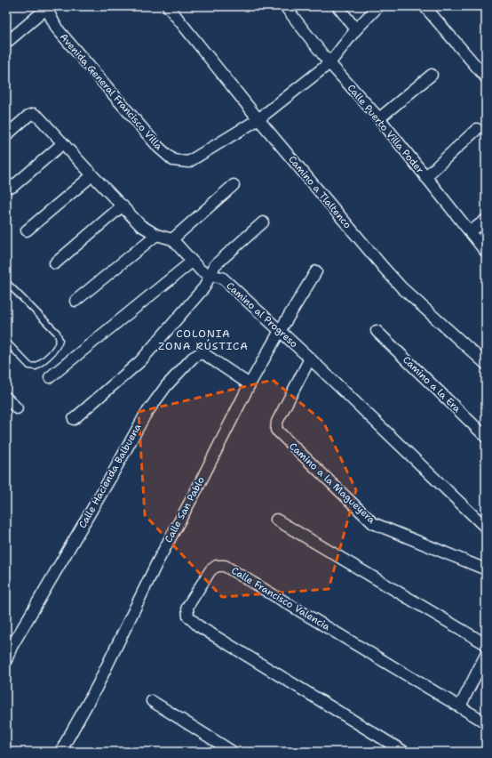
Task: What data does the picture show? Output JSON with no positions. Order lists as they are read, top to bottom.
{
  "streets": {
    "street": [
      "Avenida General Francisco Villa",
      "Calle Puerto Villa Poder",
      "Camino a Tlaltenco",
      "Camino al Progreso",
      "Camino a la Era",
      "Calle Hacienda Balbuena",
      "Camino a la Magueyera",
      "Calle San Pablo",
      "Calle Francisco Valencia"
    ]
  },
  "crossings": [
    ["Avenida General Francisco Villa", "Camino a Tlaltenco"],
    ["Camino al Progreso", "Camino a la Magueyera"],
    ["Camino al Progreso", "Calle San Pablo"],
    ["Calle Hacienda Balbuena", "Calle San Pablo"]
  ],
  "districts": ["COLONIA ZONA RÚSTICA"]
}
